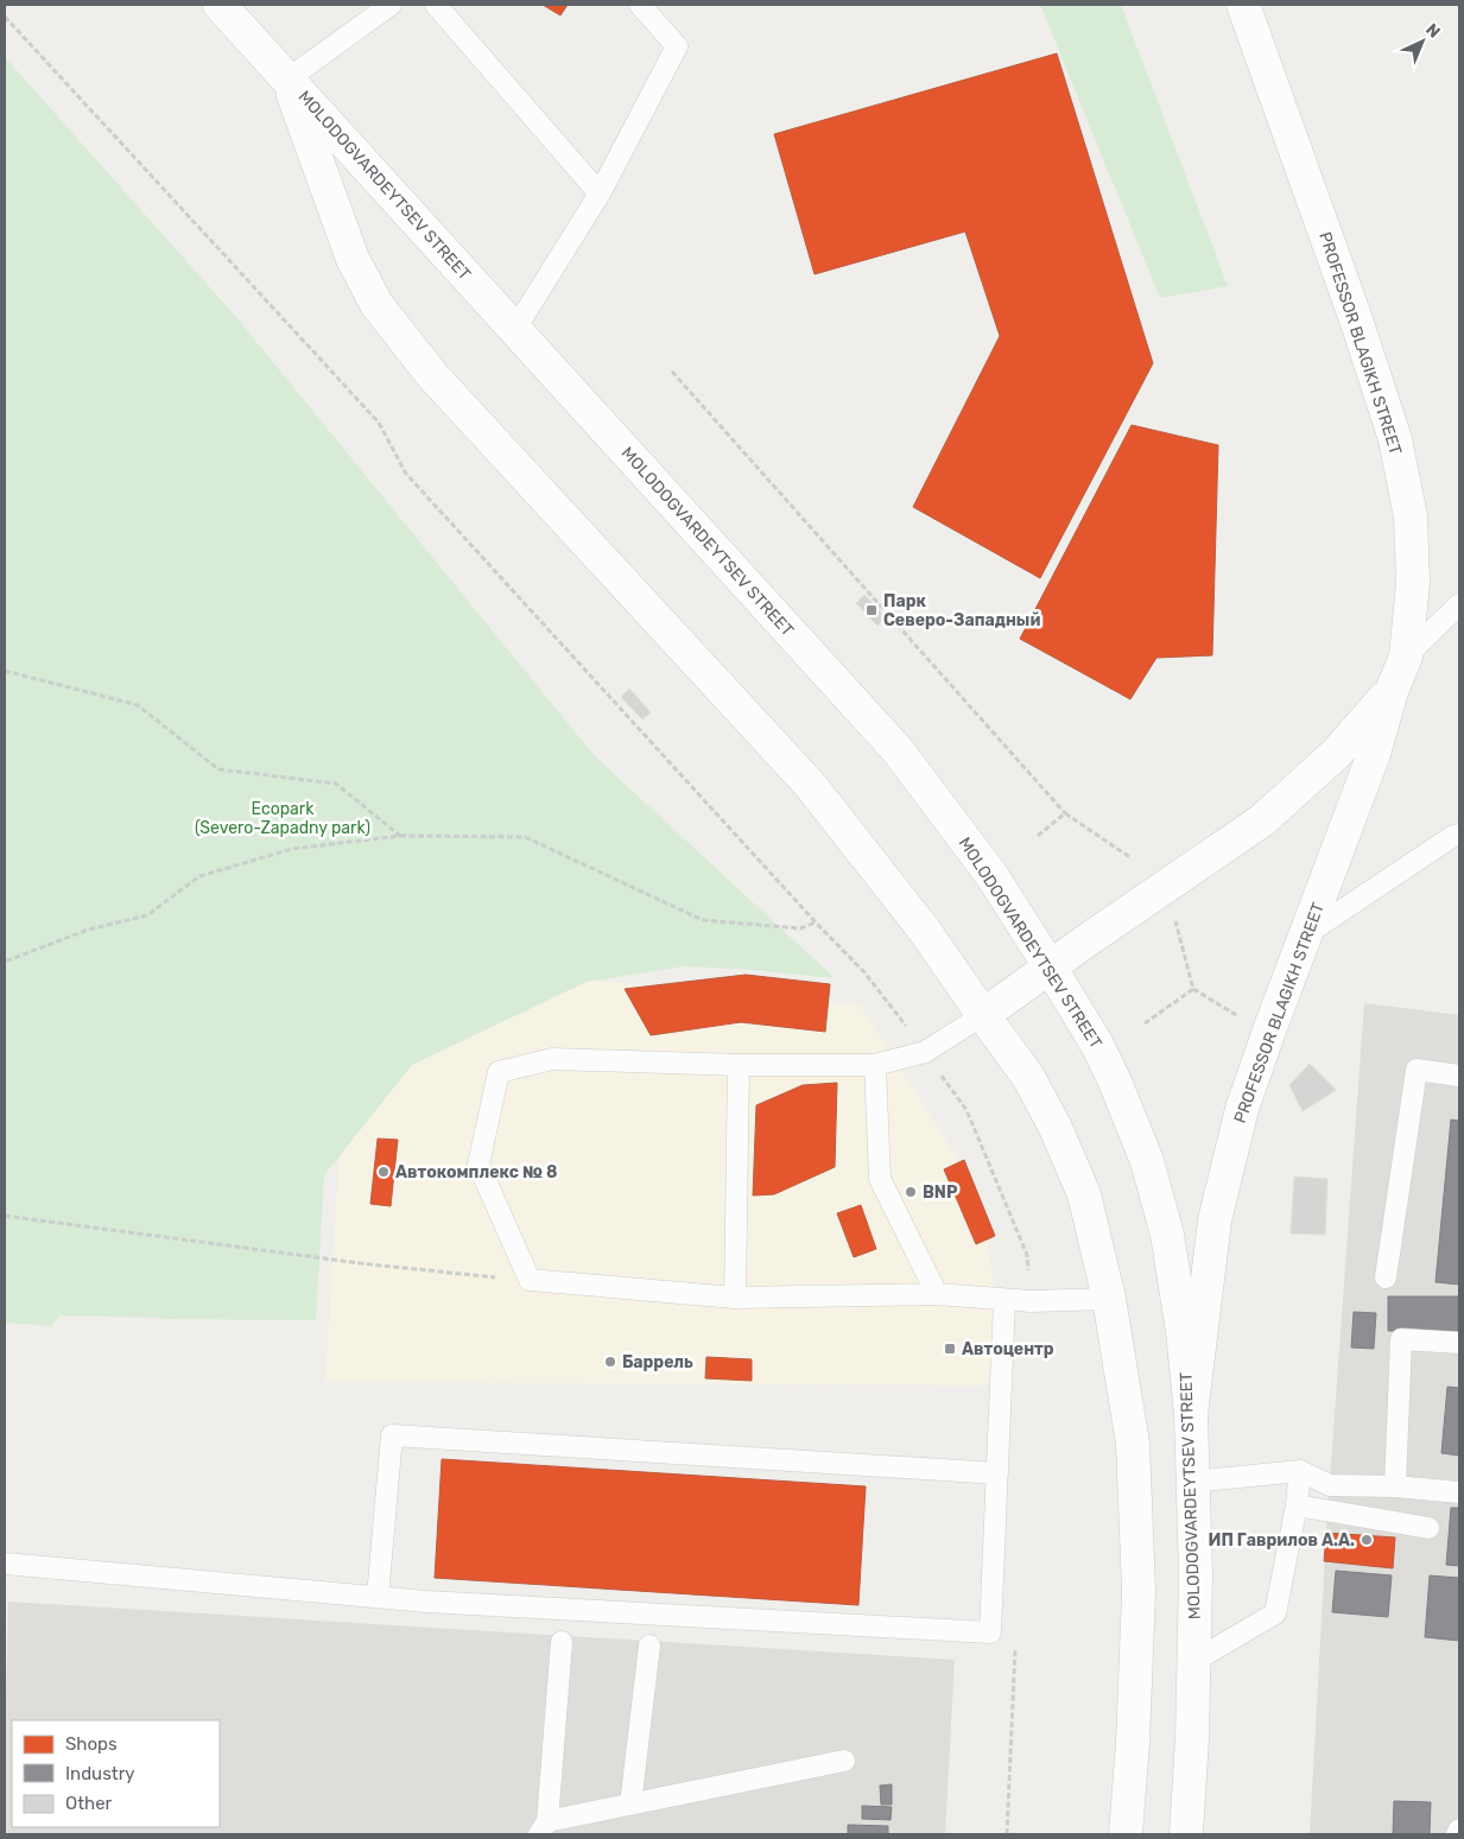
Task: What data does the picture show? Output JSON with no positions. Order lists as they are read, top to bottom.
{
  "streets": {
    "main road": ["MOLODOGVARDEYTSEV STREET", "PROFESSOR BLAGIKH STREET"]
  },
  "crossings": [
    ["MOLODOGVARDEYTSEV STREET", "PROFESSOR BLAGIKH STREET"]
  ],
  "parks": ["Ecopark (Severo-Zapadny park)"],
  "places": {
    "transit": ["Парк Северо-Западный", "Автоцентр"],
    "other": [
      "Автокомплекс № 8",
      "BNP",
      "Баррель",
      "ИП Гаврилов А.А."
    ]
  },
  "legend": ["Shops", "Industry", "Other"],
  "north": "top right"
}
